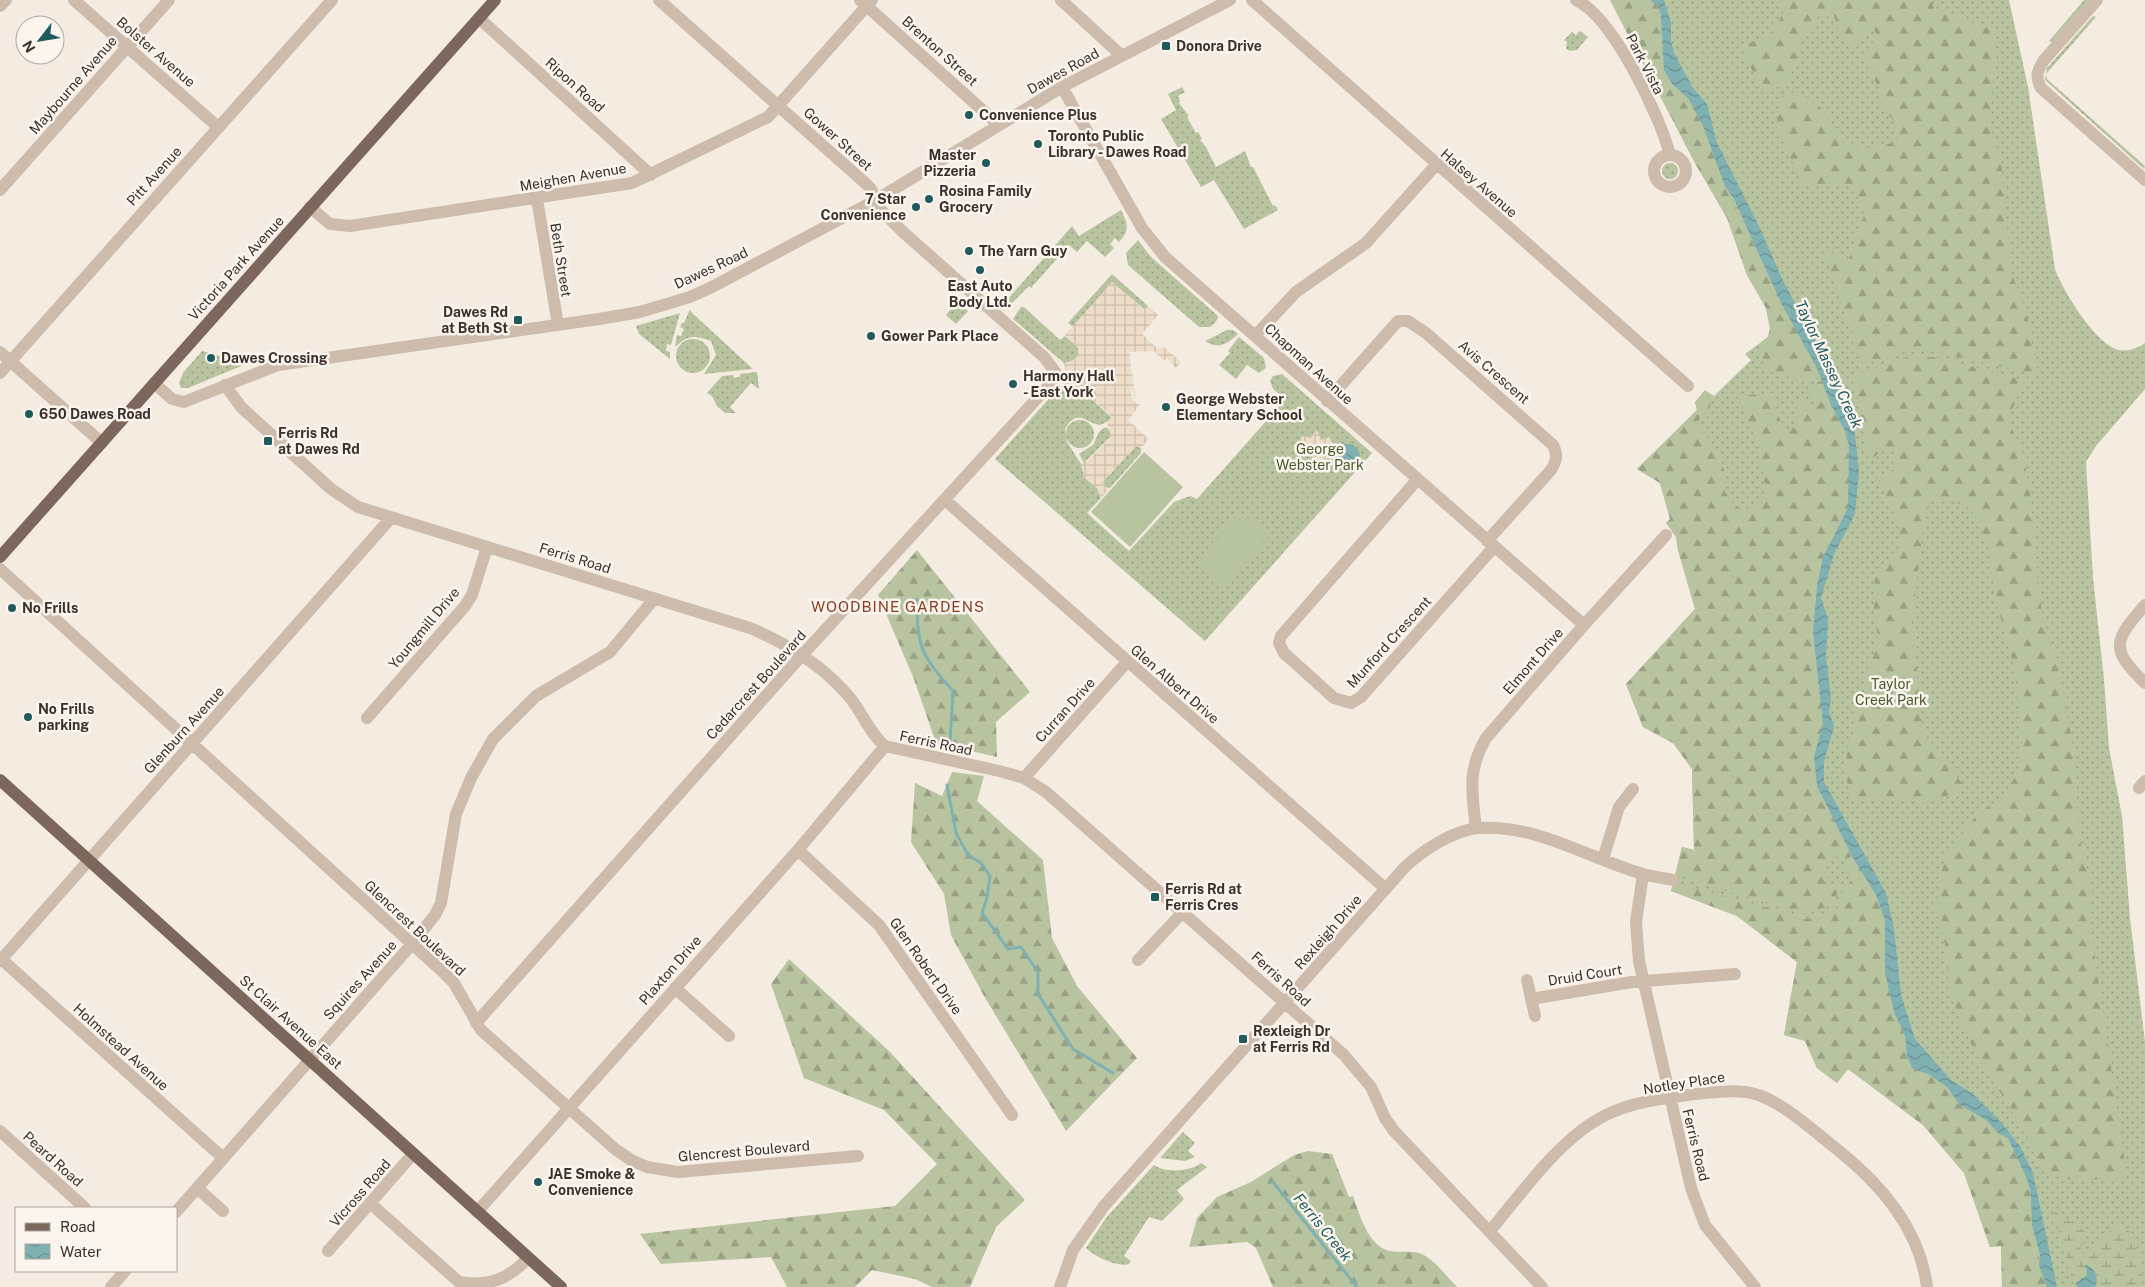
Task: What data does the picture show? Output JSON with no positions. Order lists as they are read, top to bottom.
{
  "streets": {
    "main road": ["Victoria Park Avenue", "St Clair Avenue East"],
    "street": [
      "Brenton Street",
      "Bolster Avenue",
      "Park Vista",
      "Dawes Road",
      "Maybourne Avenue",
      "Ripon Road",
      "Gower Street",
      "Pitt Avenue",
      "Meighen Avenue",
      "Halsey Avenue",
      "Beth Street",
      "Chapman Avenue",
      "Avis Crescent",
      "Ferris Road",
      "Youngmill Drive",
      "Munford Crescent",
      "Elmont Drive",
      "Glen Albert Drive",
      "Cedarcrest Boulevard",
      "Curran Drive",
      "Glenburn Avenue",
      "Glencrest Boulevard",
      "Rexleigh Drive",
      "Glen Robert Drive",
      "Plaxton Drive",
      "Druid Court",
      "Squires Avenue",
      "Holmstead Avenue",
      "Notley Place",
      "Peard Road",
      "Vicross Road"
    ]
  },
  "crossings": [
    ["Brenton Street", "Dawes Road"],
    ["Brenton Street", "Meighen Avenue"],
    ["Bolster Avenue", "Maybourne Avenue"],
    ["Bolster Avenue", "Pitt Avenue"],
    ["Dawes Road", "Gower Street"],
    ["Dawes Road", "Beth Street"],
    ["Dawes Road", "Victoria Park Avenue"],
    ["Dawes Road", "Chapman Avenue"],
    ["Dawes Road", "Ferris Road"],
    ["Ripon Road", "Meighen Avenue"],
    ["Ripon Road", "Victoria Park Avenue"],
    ["Gower Street", "Meighen Avenue"],
    ["Gower Street", "Cedarcrest Boulevard"],
    ["Meighen Avenue", "Beth Street"],
    ["Meighen Avenue", "Victoria Park Avenue"],
    ["Chapman Avenue", "Avis Crescent"],
    ["Chapman Avenue", "Munford Crescent"],
    ["Chapman Avenue", "Elmont Drive"],
    ["Avis Crescent", "Munford Crescent"],
    ["Ferris Road", "Youngmill Drive"],
    ["Ferris Road", "Cedarcrest Boulevard"],
    ["Ferris Road", "Curran Drive"],
    ["Ferris Road", "Glenburn Avenue"],
    ["Ferris Road", "Rexleigh Drive"],
    ["Ferris Road", "Plaxton Drive"],
    ["Ferris Road", "Druid Court"],
    ["Ferris Road", "Squires Avenue"],
    ["Ferris Road", "Notley Place"],
    ["Elmont Drive", "Rexleigh Drive"],
    ["Glen Albert Drive", "Cedarcrest Boulevard"],
    ["Glen Albert Drive", "Curran Drive"],
    ["Glen Albert Drive", "Rexleigh Drive"],
    ["Cedarcrest Boulevard", "Glencrest Boulevard"],
    ["Glenburn Avenue", "Glencrest Boulevard"],
    ["Glenburn Avenue", "St Clair Avenue East"],
    ["Glenburn Avenue", "Holmstead Avenue"],
    ["Glencrest Boulevard", "Plaxton Drive"],
    ["Glencrest Boulevard", "Squires Avenue"],
    ["Glen Robert Drive", "Plaxton Drive"],
    ["Plaxton Drive", "St Clair Avenue East"],
    ["Squires Avenue", "St Clair Avenue East"],
    ["Squires Avenue", "Holmstead Avenue"],
    ["St Clair Avenue East", "Vicross Road"]
  ],
  "districts": ["WOODBINE GARDENS"],
  "water": ["Taylor Massey Creek", "Ferris Creek"],
  "parks": ["George Webster Park", "Taylor Creek Park"],
  "places": {
    "transit": [
      "Donora Drive",
      "Dawes Rd at Beth St",
      "Ferris Rd at Dawes Rd",
      "Ferris Rd at Ferris Cres",
      "Rexleigh Dr at Ferris Rd"
    ],
    "other": [
      "Convenience Plus",
      "Toronto Public Library - Dawes Road",
      "Master Pizzeria",
      "Rosina Family Grocery",
      "7 Star Convenience",
      "The Yarn Guy",
      "East Auto Body Ltd.",
      "Gower Park Place",
      "Dawes Crossing",
      "Harmony Hall - East York",
      "George Webster Elementary School",
      "650 Dawes Road",
      "No Frills",
      "No Frills parking",
      "JAE Smoke & Convenience"
    ]
  },
  "legend": ["Road", "Water"],
  "north": "bottom left"
}
